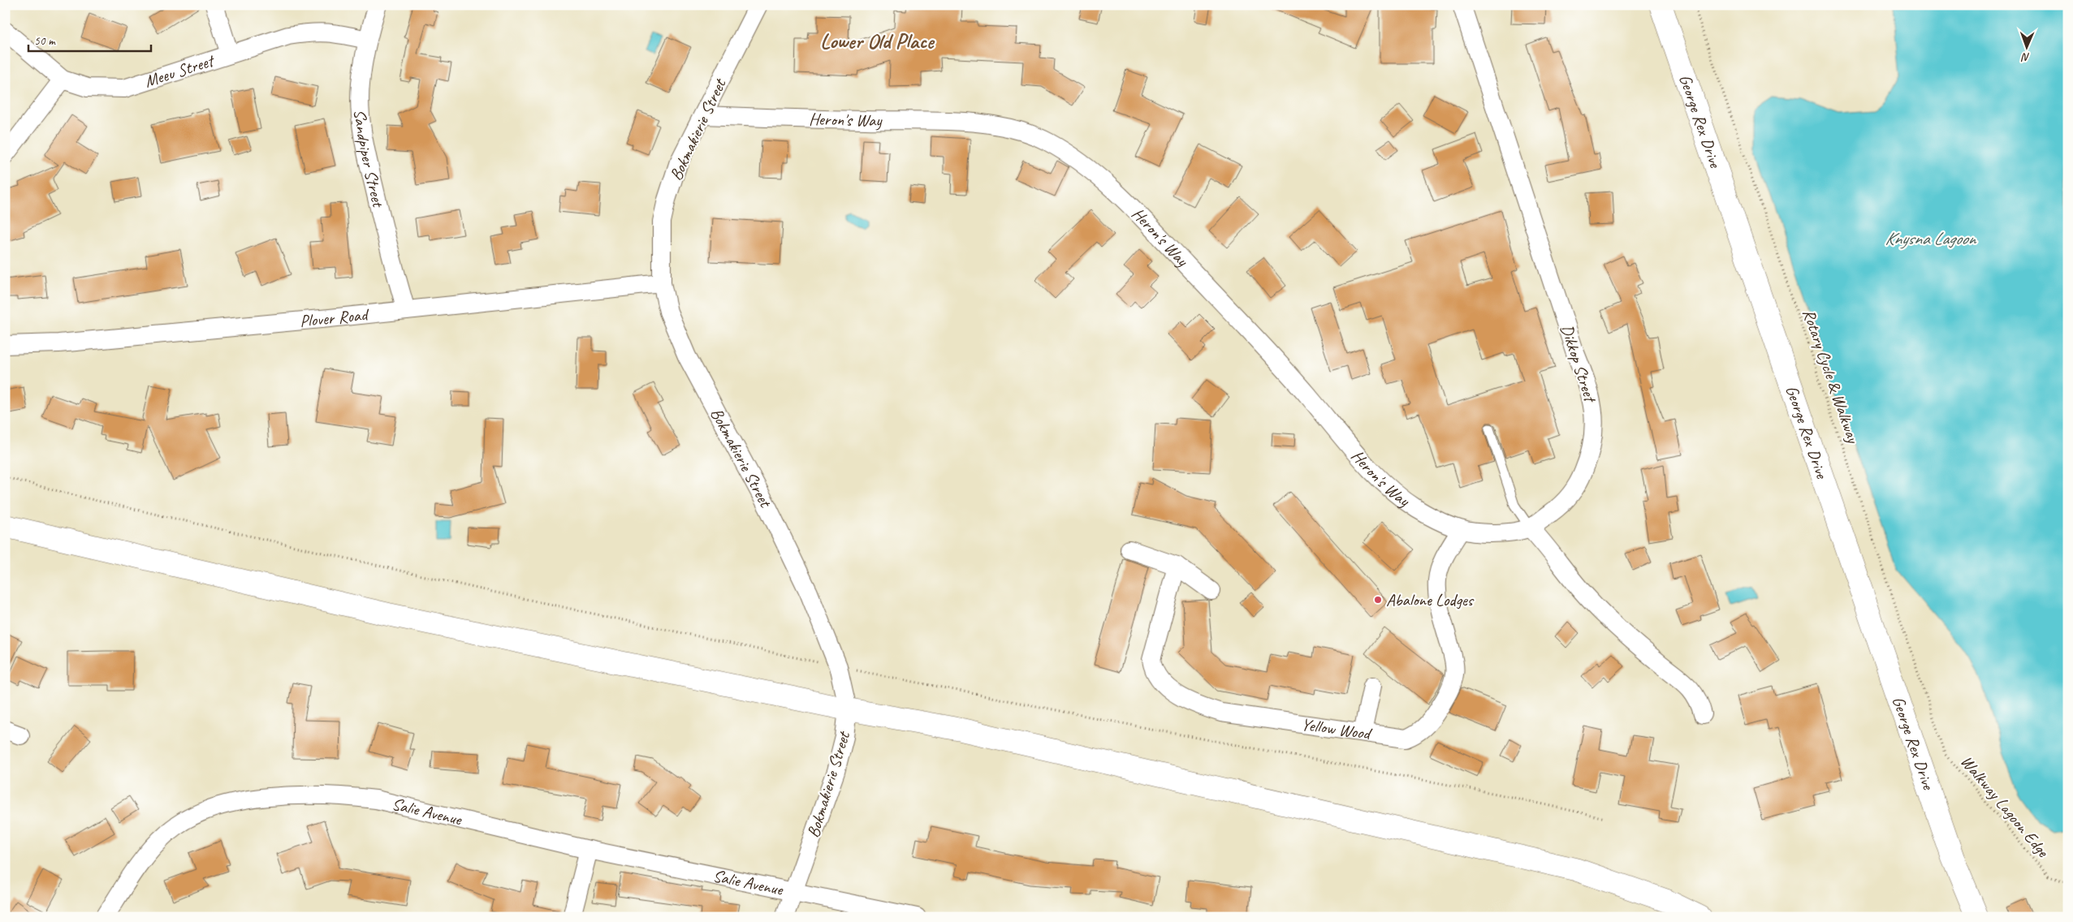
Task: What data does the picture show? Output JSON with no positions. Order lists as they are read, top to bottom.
{
  "streets": {
    "main road": ["George Rex Drive"],
    "street": [
      "Meeu Street",
      "Heron's Way",
      "Bokmakierie Street",
      "Sandpiper Street",
      "Plover Road",
      "Dikkop Street",
      "Yellow Wood",
      "Salie Avenue"
    ],
    "path": ["Rotary Cycle & Walkway", "Walkway Lagoon Edge"]
  },
  "crossings": [
    ["Meeu Street", "Sandpiper Street"],
    ["Heron's Way", "Bokmakierie Street"],
    ["Heron's Way", "Dikkop Street"],
    ["Heron's Way", "Yellow Wood"],
    ["Bokmakierie Street", "Plover Road"],
    ["Bokmakierie Street", "Salie Avenue"],
    ["Sandpiper Street", "Plover Road"],
    ["Rotary Cycle & Walkway", "Walkway Lagoon Edge"]
  ],
  "districts": ["Lower Old Place"],
  "water": ["Knysna Lagoon"],
  "places": ["Abalone Lodges"],
  "scale_bar": "50 m",
  "north": "bottom"
}
